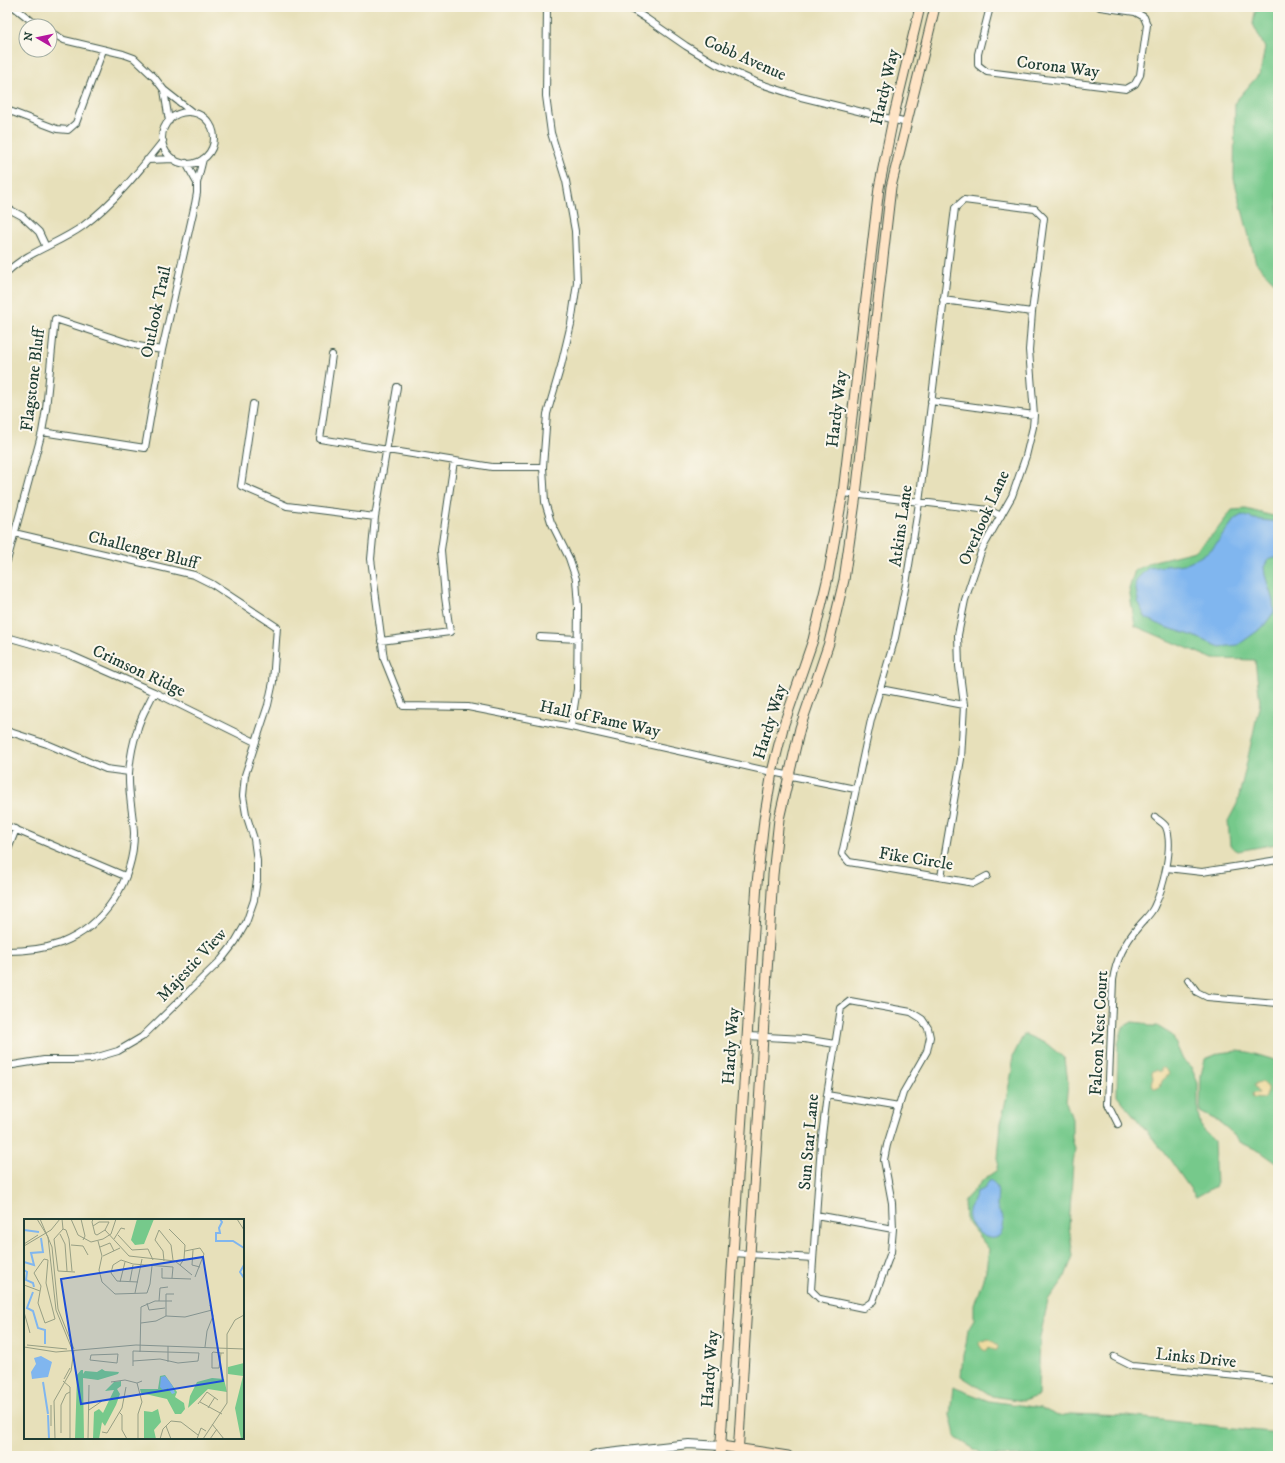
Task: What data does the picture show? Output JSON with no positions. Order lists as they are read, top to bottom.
{
  "streets": {
    "main road": ["Hardy Way"],
    "street": [
      "Cobb Avenue",
      "Corona Way",
      "Outlook Trail",
      "Flagstone Bluff",
      "Overlook Lane",
      "Atkins Lane",
      "Challenger Bluff",
      "Crimson Ridge",
      "Hall of Fame Way",
      "Fike Circle",
      "Majestic View",
      "Falcon Nest Court",
      "Sun Star Lane",
      "Links Drive"
    ]
  },
  "crossings": [
    ["Cobb Avenue", "Hardy Way"],
    ["Hardy Way", "Hall of Fame Way"],
    ["Outlook Trail", "Flagstone Bluff"],
    ["Flagstone Bluff", "Challenger Bluff"],
    ["Overlook Lane", "Atkins Lane"],
    ["Overlook Lane", "Fike Circle"],
    ["Atkins Lane", "Hall of Fame Way"],
    ["Atkins Lane", "Fike Circle"],
    ["Challenger Bluff", "Majestic View"],
    ["Crimson Ridge", "Majestic View"]
  ],
  "north": "left"
}
